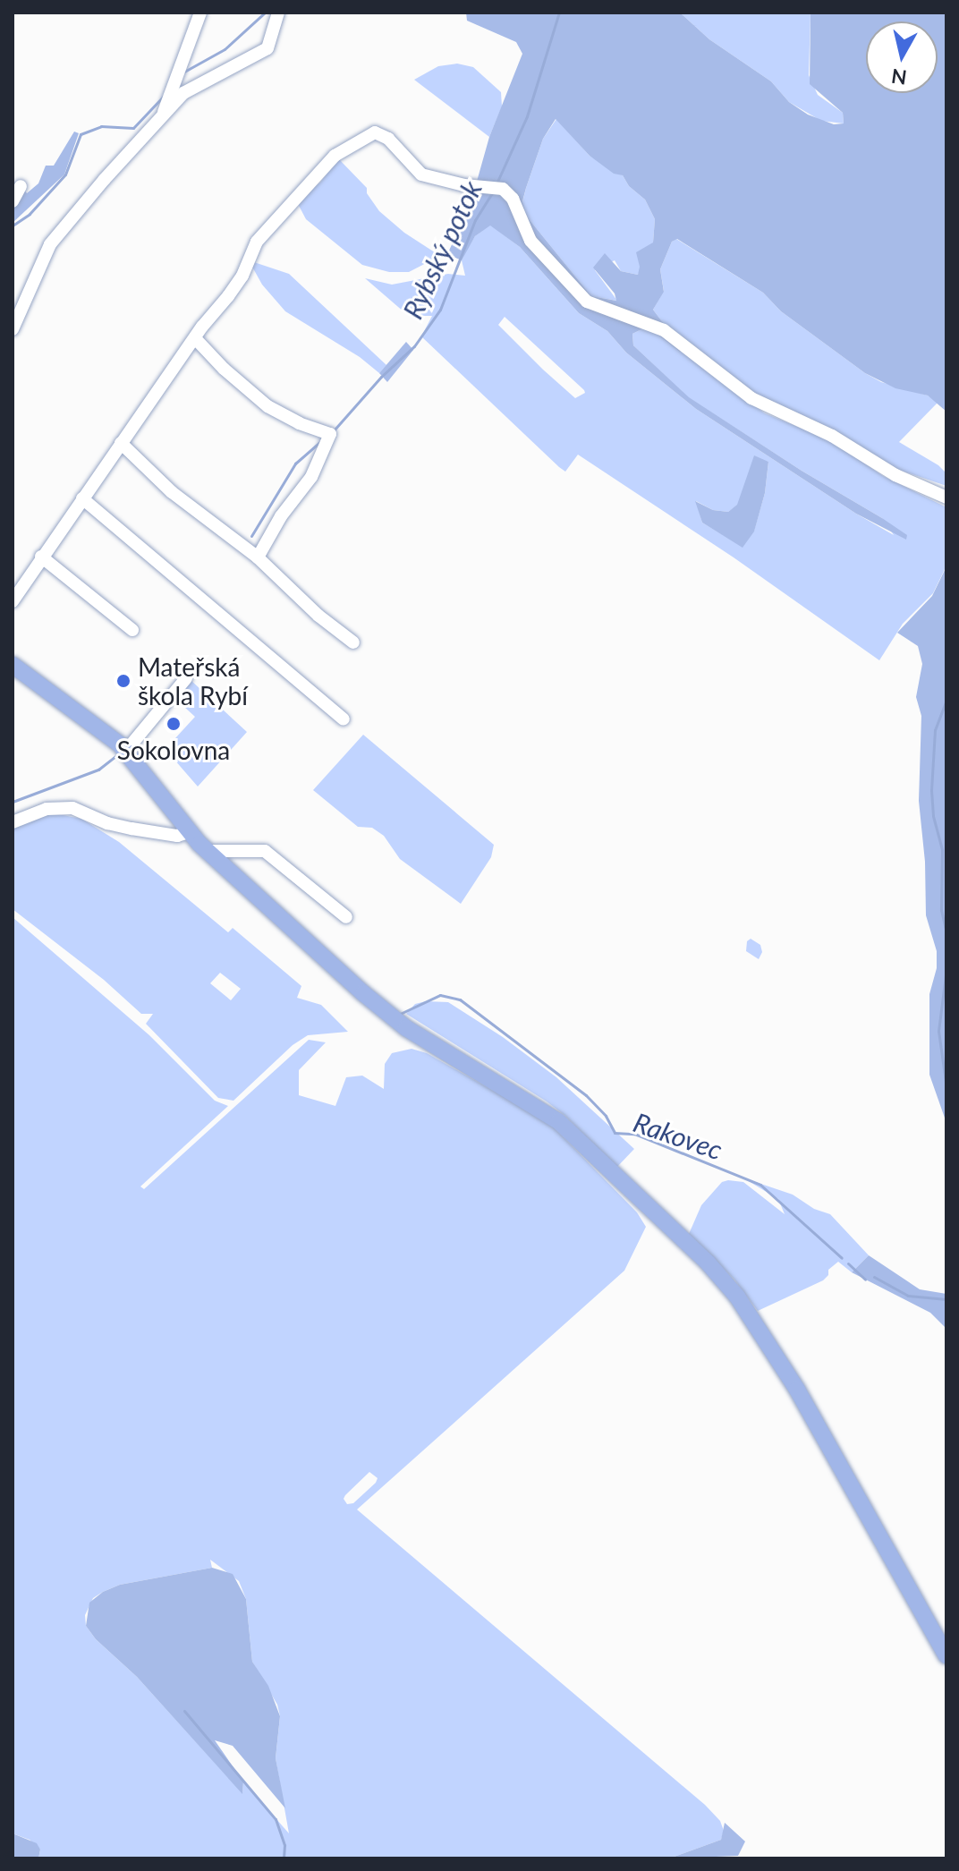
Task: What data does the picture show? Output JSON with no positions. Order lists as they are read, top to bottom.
{
  "water": ["Rybský potok", "Rakovec"],
  "places": ["Mateřská škola Rybí", "Sokolovna"],
  "north": "bottom"
}
